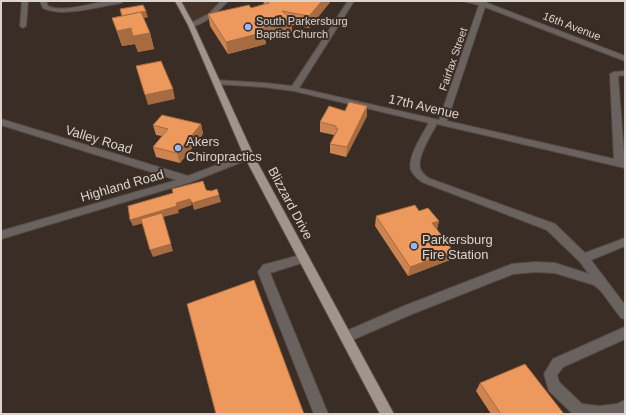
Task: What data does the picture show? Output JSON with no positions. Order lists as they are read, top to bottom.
{
  "streets": {
    "main road": ["Blizzard Drive"],
    "street": [
      "16th Avenue",
      "Fairfax Street",
      "17th Avenue",
      "Valley Road",
      "Highland Road"
    ]
  },
  "crossings": [
    ["16th Avenue", "Fairfax Street"],
    ["Fairfax Street", "17th Avenue"],
    ["17th Avenue", "Blizzard Drive"],
    ["Valley Road", "Highland Road"],
    ["Highland Road", "Blizzard Drive"]
  ],
  "places": ["South Parkersburg Baptist Church", "Akers Chiropractics", "Parkersburg Fire Station"]
}
